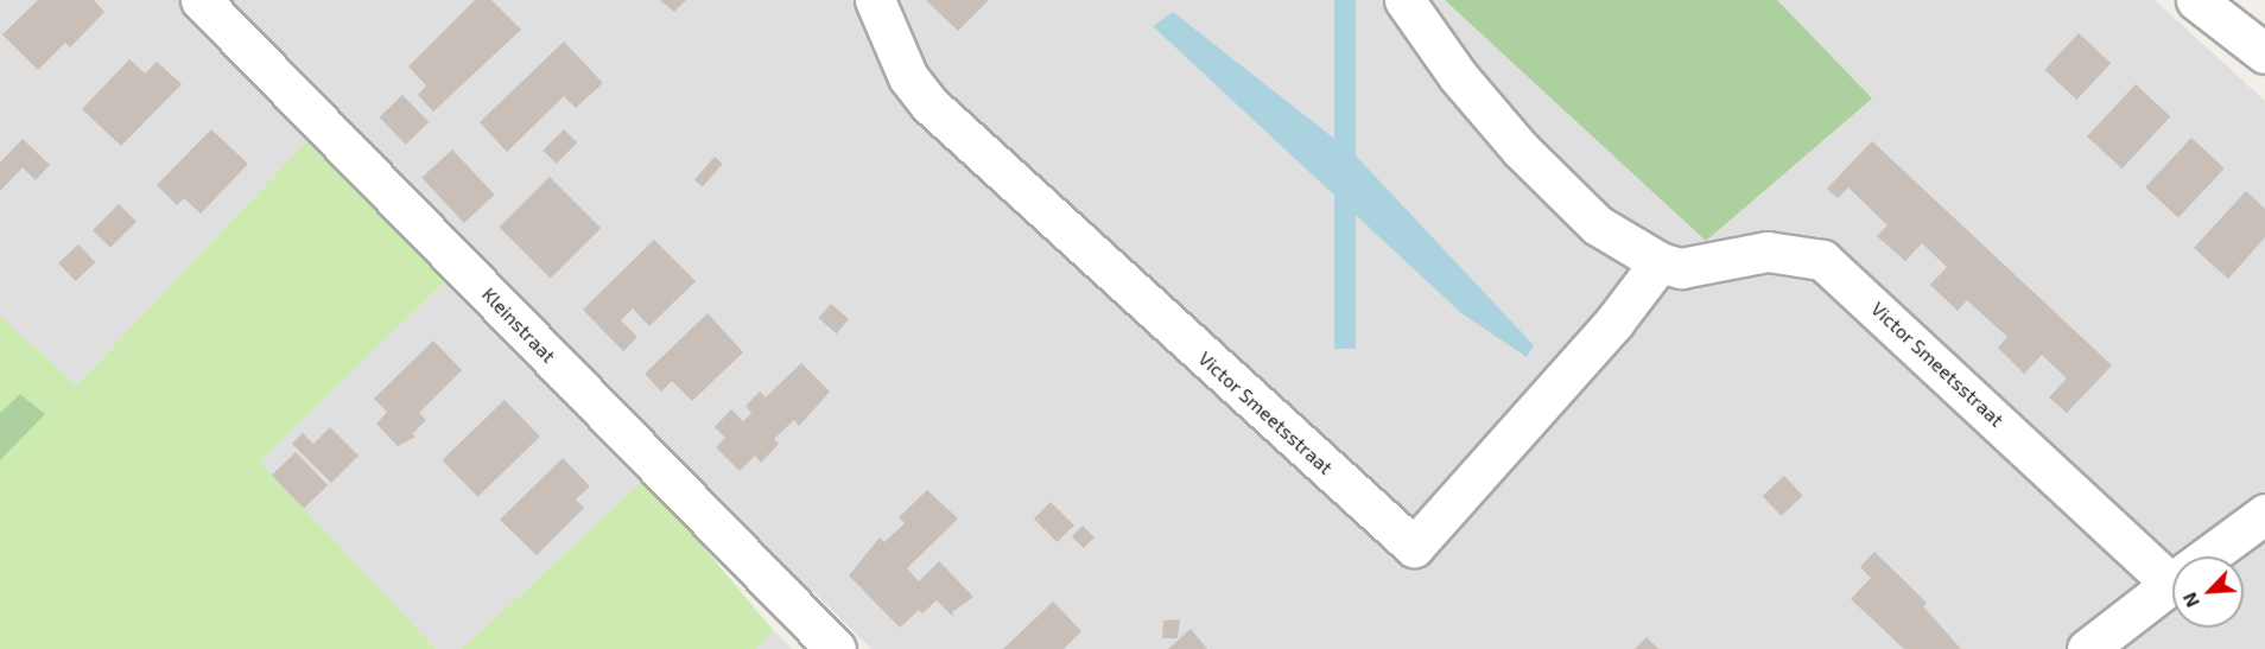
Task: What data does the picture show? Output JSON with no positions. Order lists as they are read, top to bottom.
{
  "streets": {
    "street": ["Kleinstraat", "Victor Smeetsstraat"]
  },
  "north": "bottom left"
}
